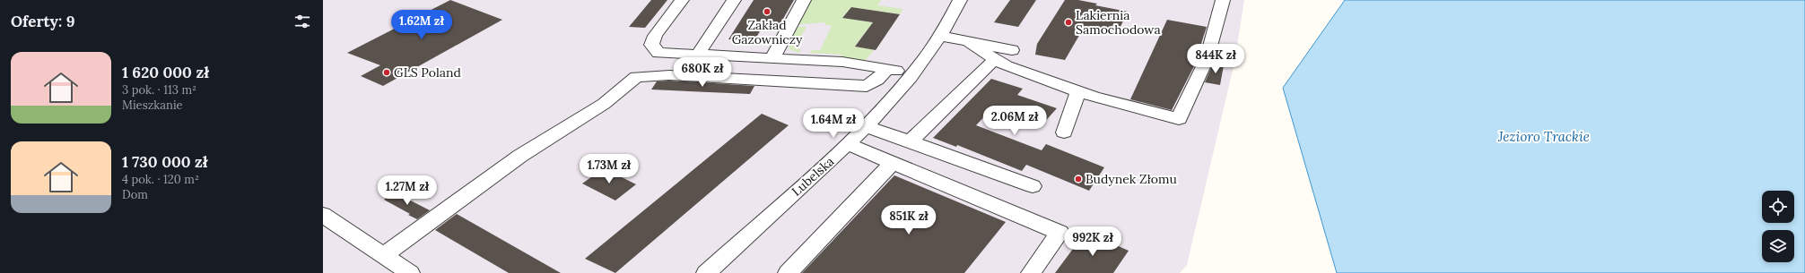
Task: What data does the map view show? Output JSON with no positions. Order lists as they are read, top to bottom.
{
  "streets": {
    "street": ["Lubelska"]
  },
  "water": ["Jezioro Trackie"],
  "places": [
    "Zakład Gazowniczy",
    "Lakiernia Samochodowa",
    "GLS Poland",
    "Budynek Złomu"
  ],
  "page": {
    "heading": "Oferty: 9",
    "price": [
      "1.62M zł",
      "844K zł",
      "680K zł",
      "2.06M zł",
      "1.64M zł",
      "1.73M zł",
      "1.27M zł",
      "851K zł",
      "992K zł"
    ],
    "list": [
      {
        "name": "1 620 000 zł",
        "note": "3 pok. · 113 m² · Mieszkanie"
      },
      {
        "name": "1 730 000 zł",
        "note": "4 pok. · 120 m² · Dom"
      }
    ]
  }
}
